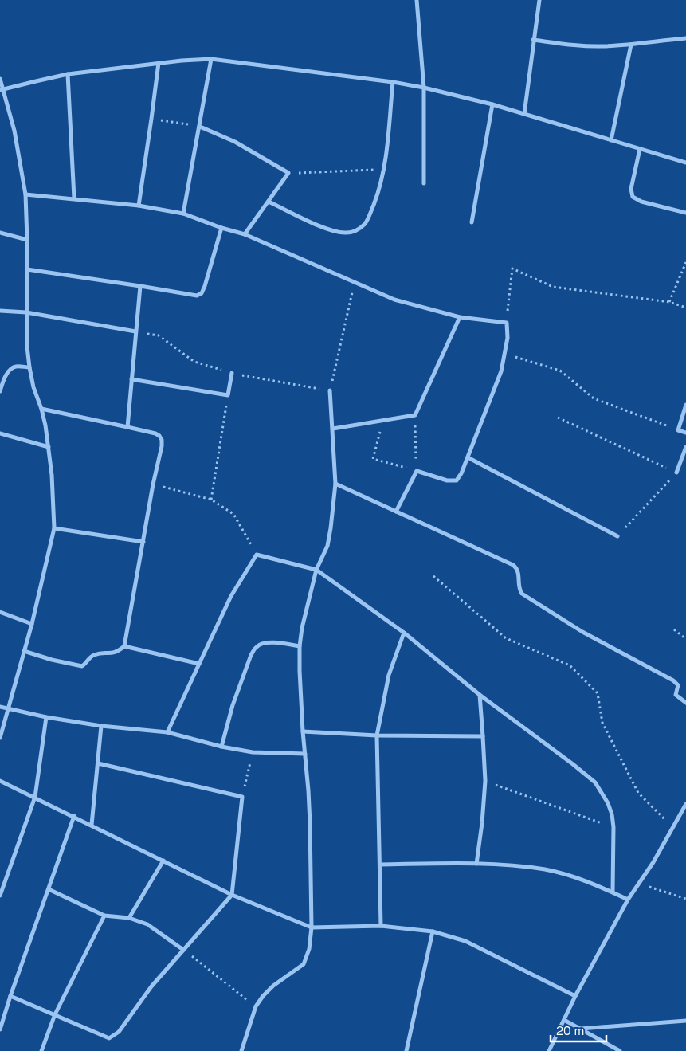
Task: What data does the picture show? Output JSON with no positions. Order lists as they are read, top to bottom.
{
  "scale_bar": "20 m"
}
